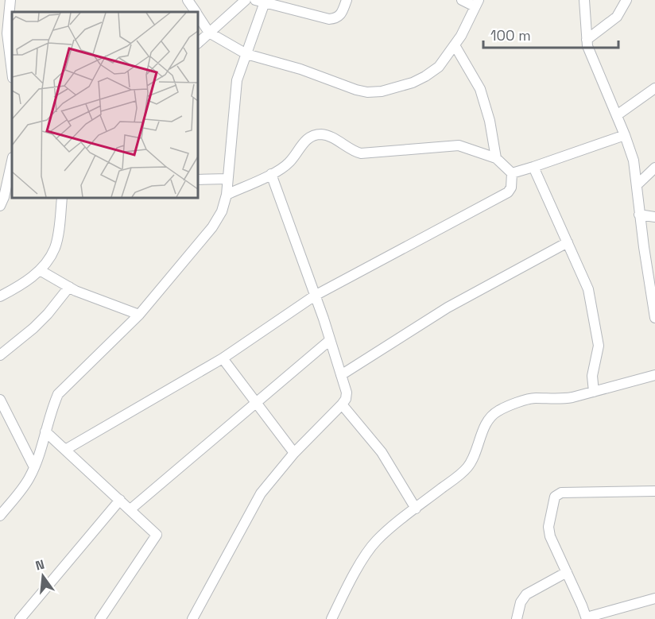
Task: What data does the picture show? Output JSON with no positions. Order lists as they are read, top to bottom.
{
  "scale_bar": "100 m",
  "north": "top"
}
